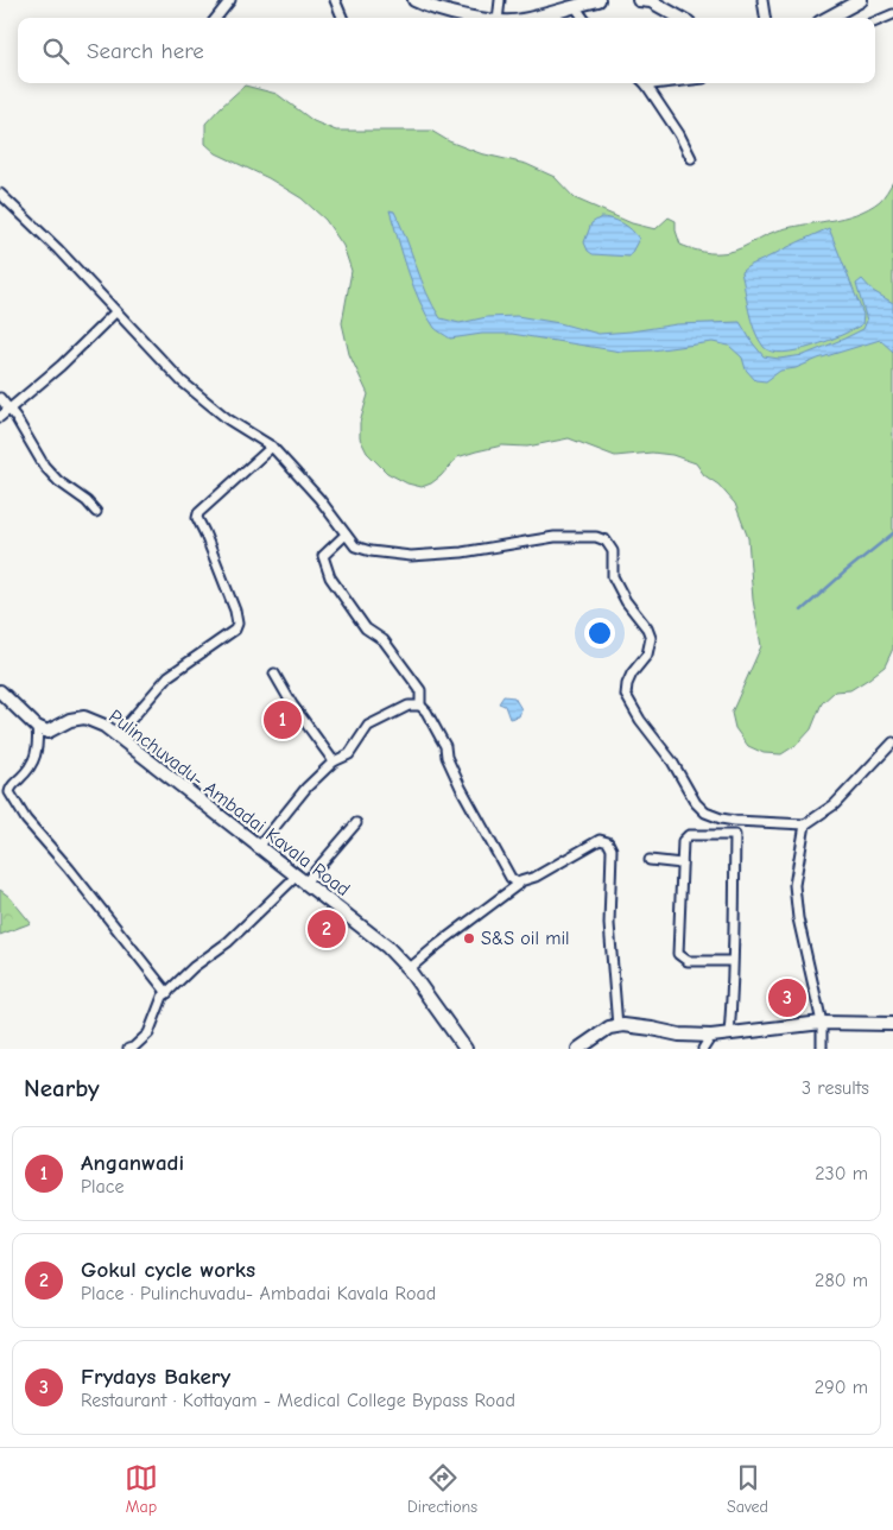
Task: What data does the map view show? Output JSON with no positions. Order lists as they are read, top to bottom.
{
  "streets": {
    "main road": ["Pulinchuvadu- Ambadai Kavala Road"]
  },
  "places": ["S&S oil mil"],
  "page": {
    "search": "Search here",
    "pins": ["1", "2", "3"],
    "heading": ["Nearby", "3 results"],
    "list": [
      {
        "mark": "1",
        "name": "Anganwadi",
        "note": "Place",
        "value": "230 m"
      },
      {
        "mark": "2",
        "name": "Gokul cycle works",
        "note": "Place · Pulinchuvadu- Ambadai Kavala Road",
        "value": "280 m"
      },
      {
        "mark": "3",
        "name": "Frydays Bakery",
        "note": "Restaurant · Kottayam - Medical College Bypass Road",
        "value": "290 m"
      }
    ],
    "nav": ["Map", "Directions", "Saved"]
  }
}
